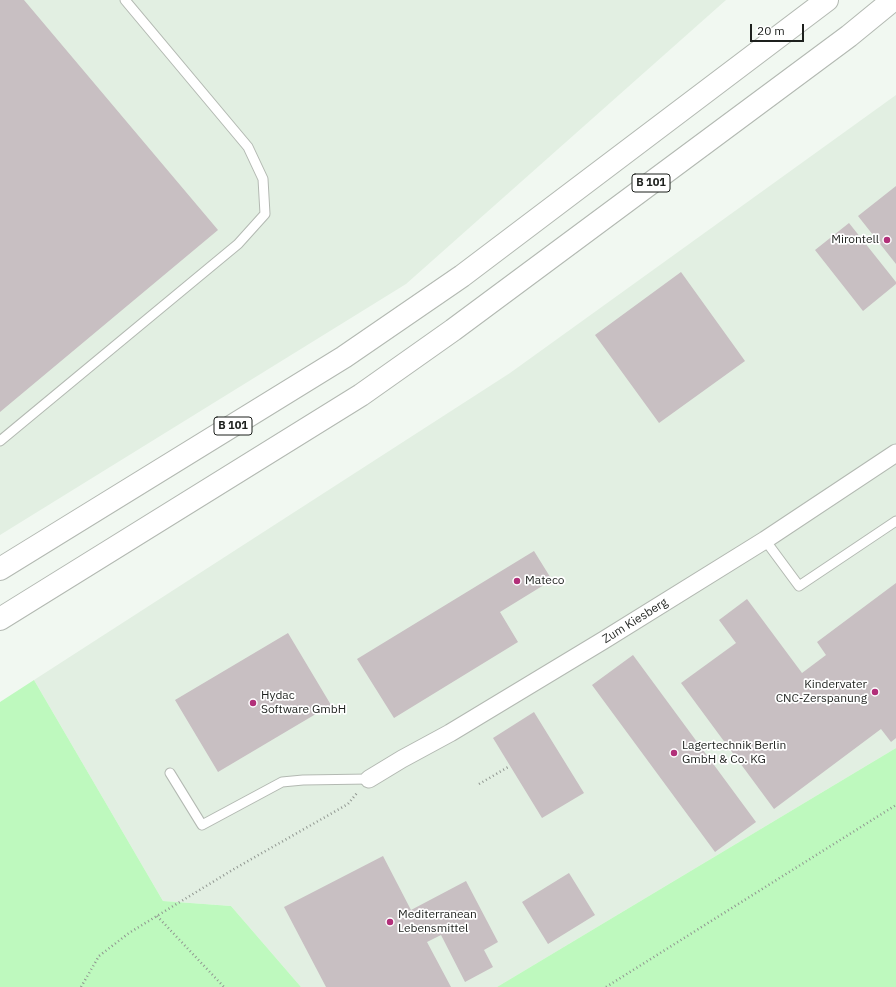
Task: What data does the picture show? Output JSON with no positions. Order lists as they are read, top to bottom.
{
  "streets": {
    "highway": ["B 101"],
    "street": ["Zum Kiesberg"]
  },
  "places": [
    "Mirontell",
    "Mateco",
    "Kindervater CNC-Zerspanung",
    "Hydac Software GmbH",
    "Lagertechnik Berlin GmbH & Co. KG",
    "Mediterranean Lebensmittel"
  ],
  "scale_bar": "20 m"
}
